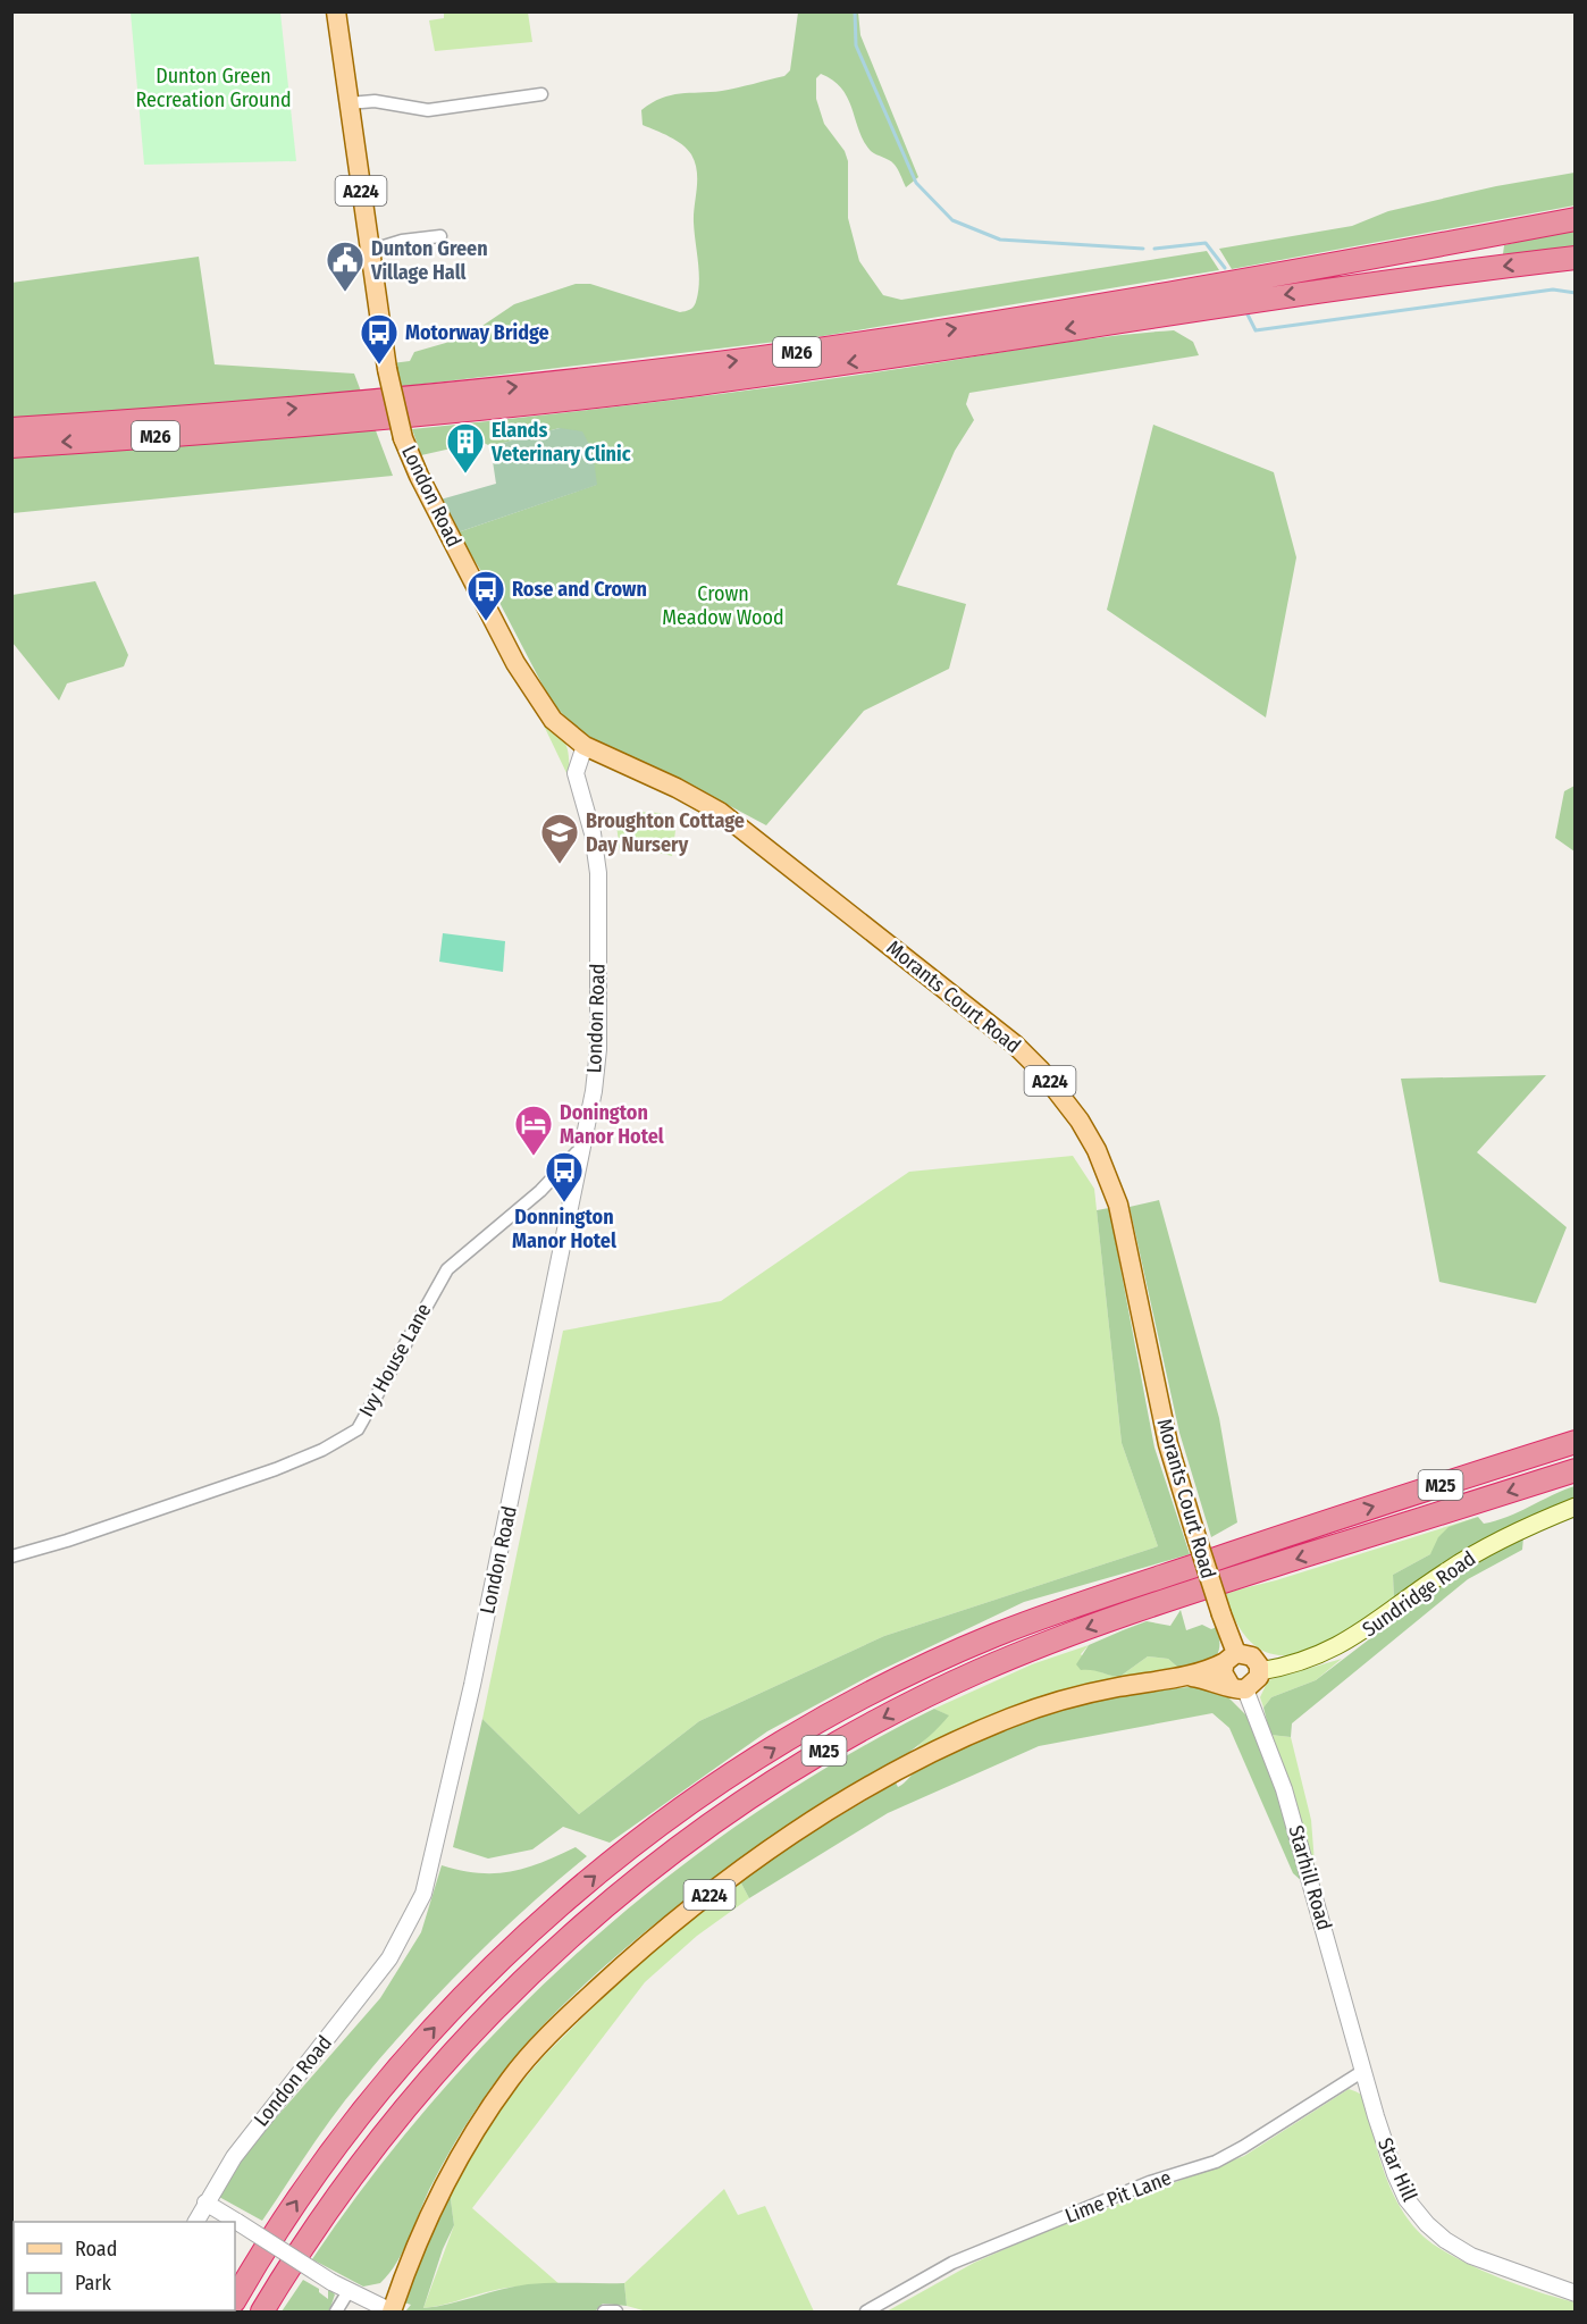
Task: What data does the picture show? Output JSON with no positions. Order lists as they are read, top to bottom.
{
  "streets": {
    "highway": ["M26", "M25"],
    "main road": [
      "A224",
      "London Road",
      "Morants Court Road",
      "Sundridge Road"
    ],
    "street": [
      "Ivy House Lane",
      "Starhill Road",
      "Star Hill",
      "Lime Pit Lane"
    ]
  },
  "crossings": [
    ["A224", "Morants Court Road"],
    ["A224", "Sundridge Road"],
    ["A224", "Starhill Road"],
    ["London Road", "Morants Court Road"],
    ["London Road", "Ivy House Lane"],
    ["Morants Court Road", "Sundridge Road"],
    ["Morants Court Road", "Starhill Road"],
    ["Sundridge Road", "Starhill Road"],
    ["Starhill Road", "Star Hill"],
    ["Starhill Road", "Lime Pit Lane"],
    ["Star Hill", "Lime Pit Lane"]
  ],
  "parks": ["Dunton Green Recreation Ground", "Crown Meadow Wood"],
  "places": {
    "public building": ["Dunton Green Village Hall"],
    "bus stop": ["Motorway Bridge", "Rose and Crown", "Donnington Manor Hotel"],
    "building": ["Elands Veterinary Clinic"],
    "school or university": ["Broughton Cottage Day Nursery"],
    "hotel": ["Donington Manor Hotel"]
  },
  "legend": ["Road", "Park"]
}
